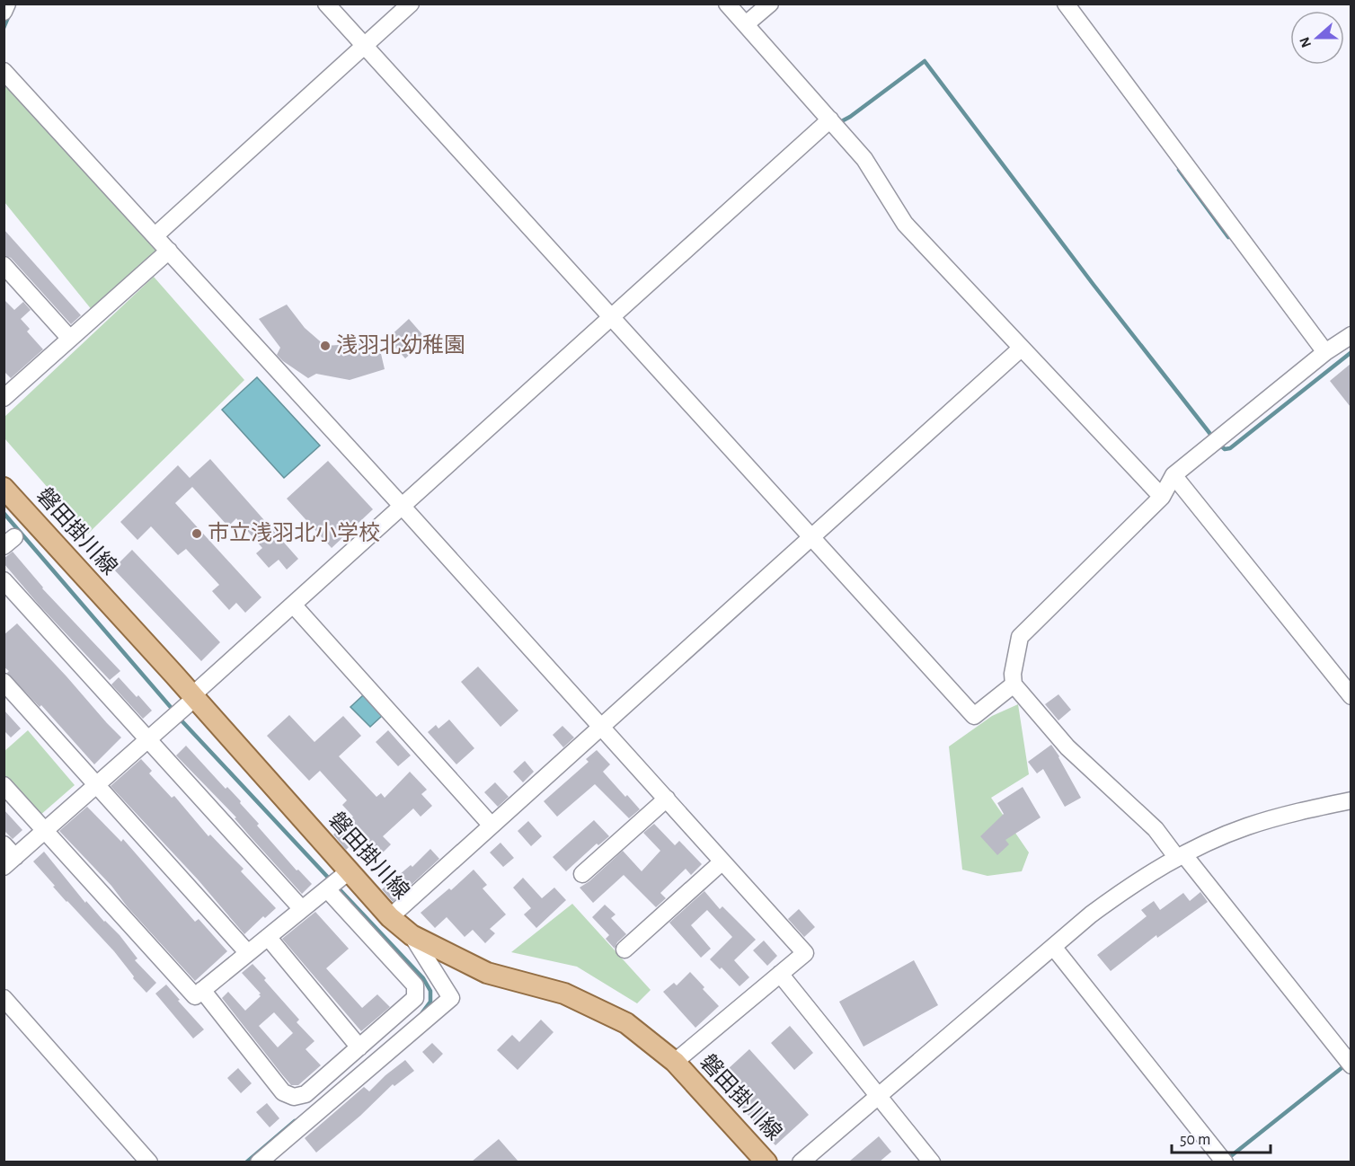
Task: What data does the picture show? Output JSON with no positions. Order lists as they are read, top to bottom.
{
  "streets": {
    "main road": ["磐田掛川線"]
  },
  "places": ["浅羽北幼稚園", "市立浅羽北小学校"],
  "scale_bar": "50 m",
  "north": "left"
}
